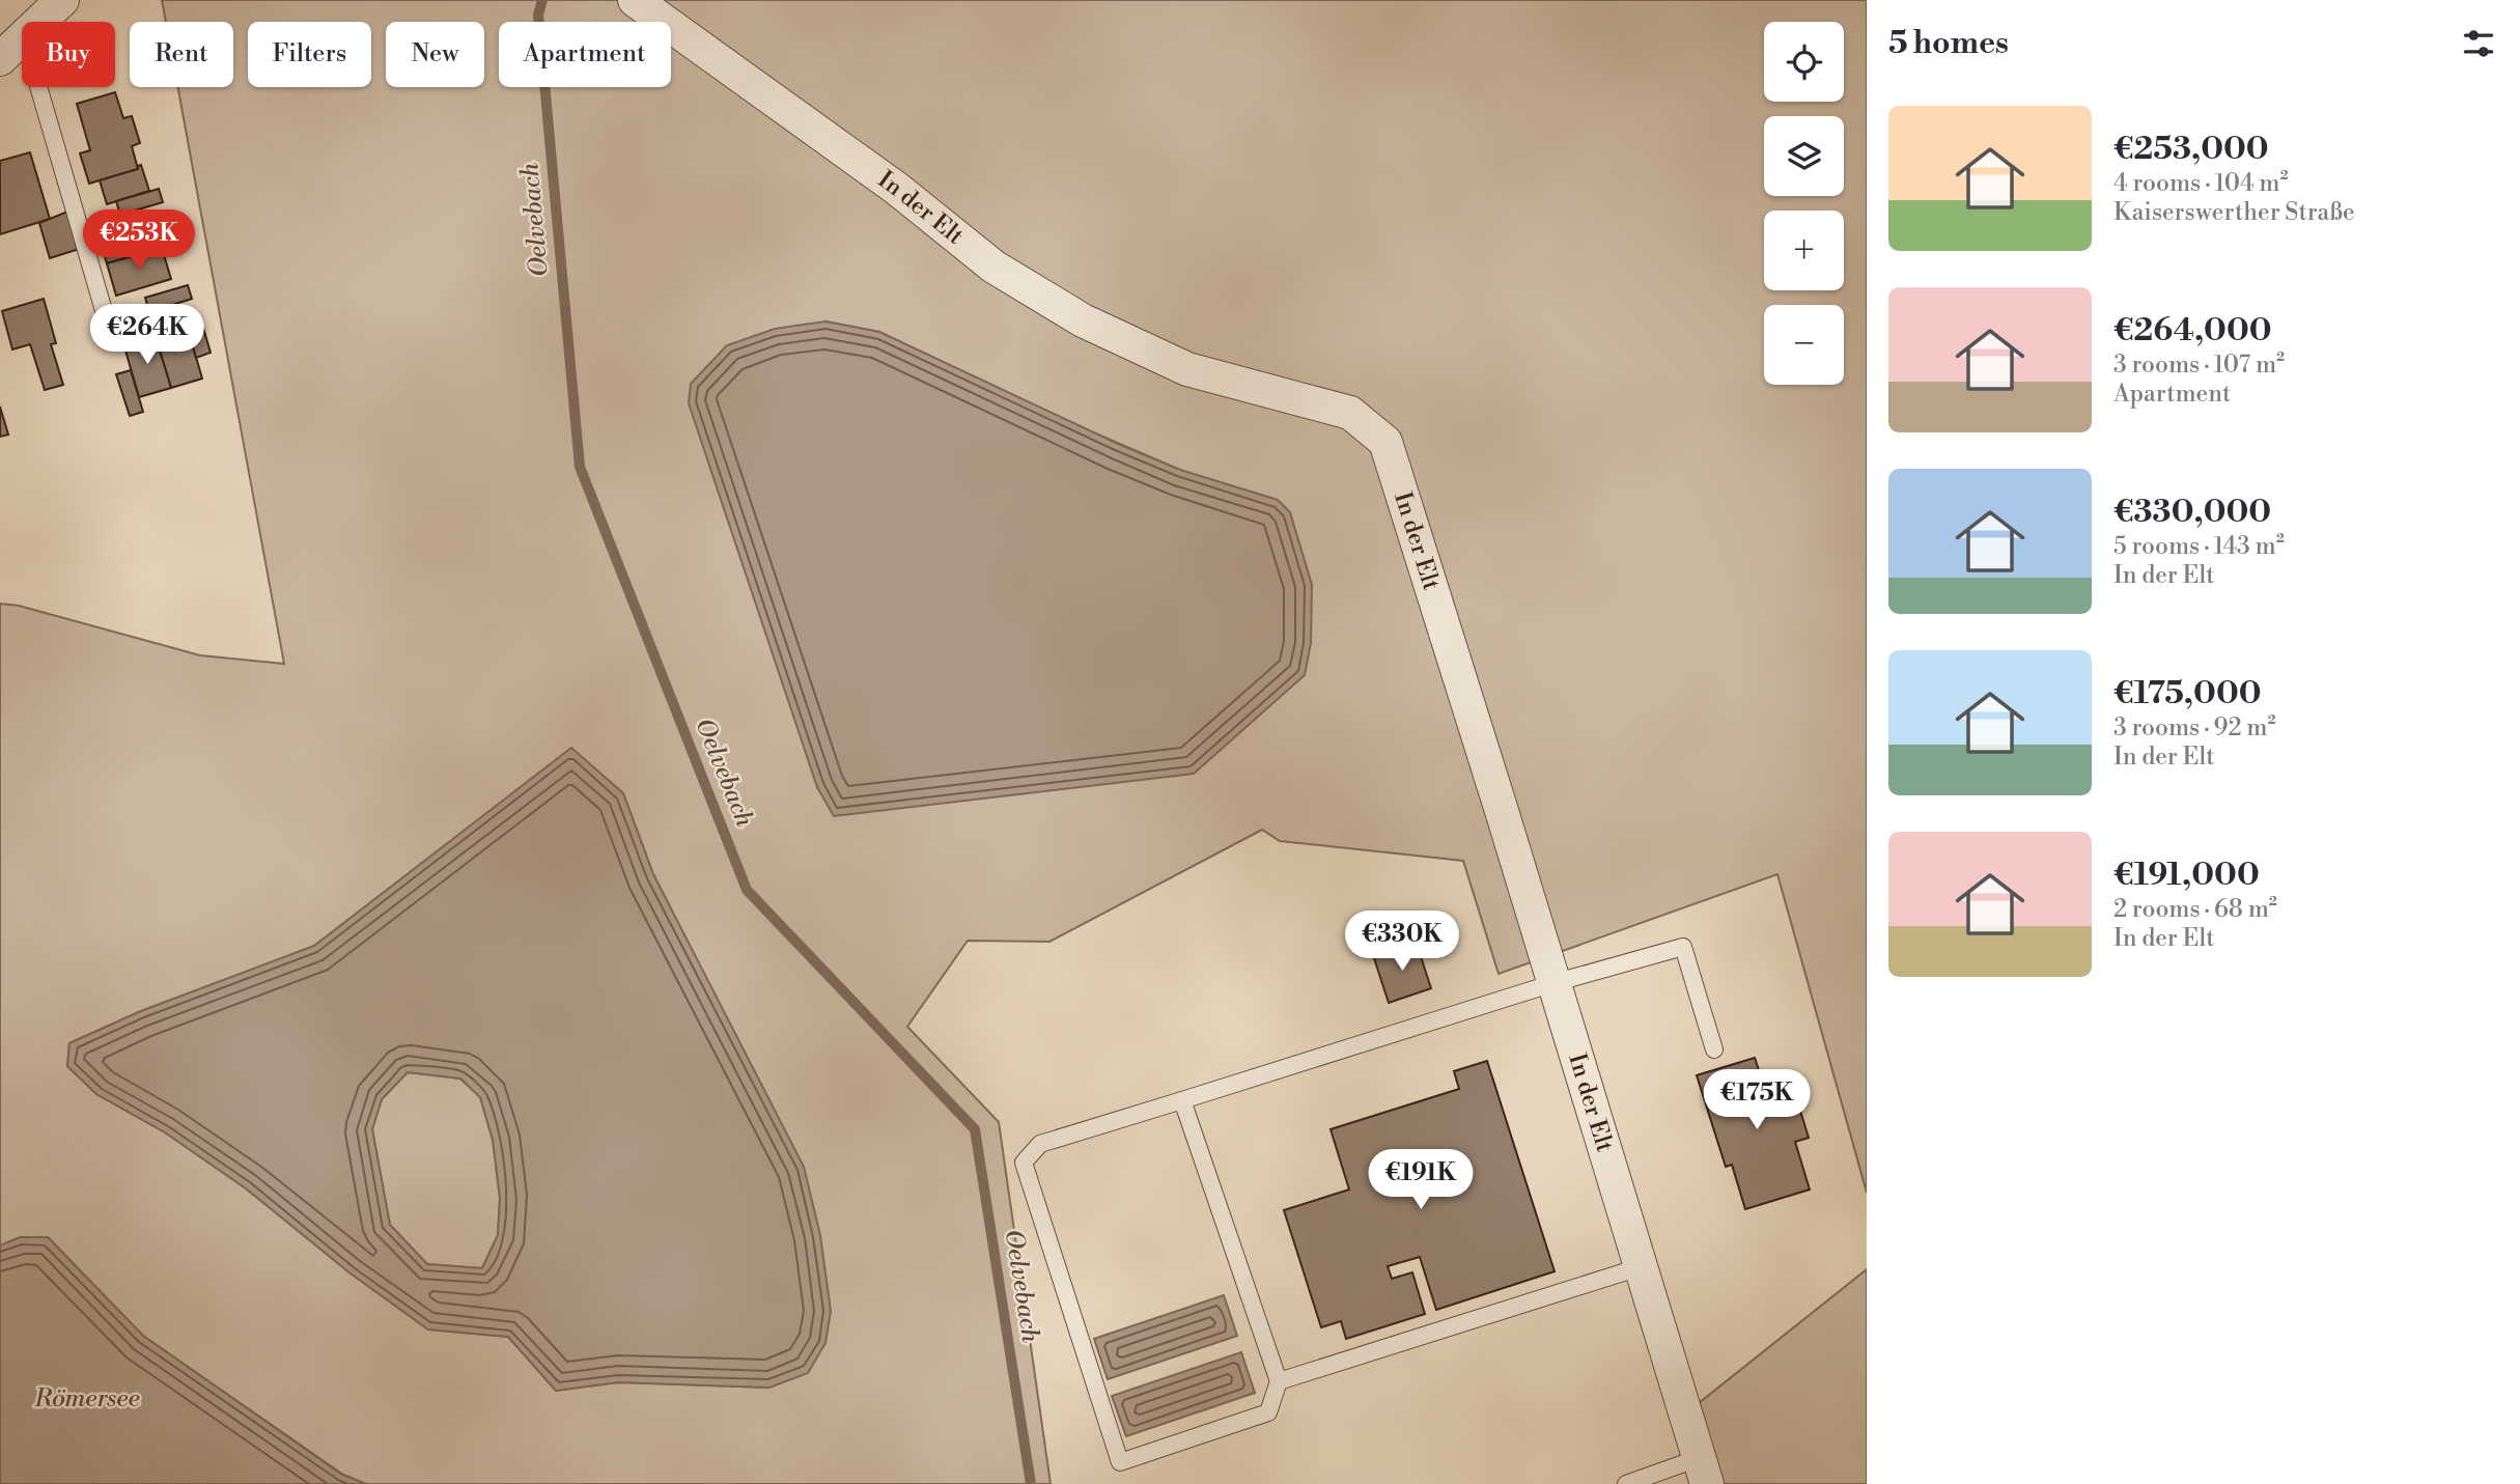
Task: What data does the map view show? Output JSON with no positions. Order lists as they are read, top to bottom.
{
  "streets": {
    "street": ["In der Elt"]
  },
  "water": ["Oelvebach", "Römersee"],
  "page": {
    "heading": "5 homes",
    "map_buttons": ["+", "−"],
    "chip": [
      "Buy",
      "Rent",
      "Filters",
      "New",
      "Apartment"
    ],
    "list": [
      {
        "name": "€253,000",
        "note": "4 rooms · 104 m² · Kaiserswerther Straße"
      },
      {
        "name": "€264,000",
        "note": "3 rooms · 107 m² · Apartment"
      },
      {
        "name": "€330,000",
        "note": "5 rooms · 143 m² · In der Elt"
      },
      {
        "name": "€175,000",
        "note": "3 rooms · 92 m² · In der Elt"
      },
      {
        "name": "€191,000",
        "note": "2 rooms · 68 m² · In der Elt"
      }
    ],
    "price": [
      "€253K",
      "€264K",
      "€330K",
      "€175K",
      "€191K"
    ]
  }
}
